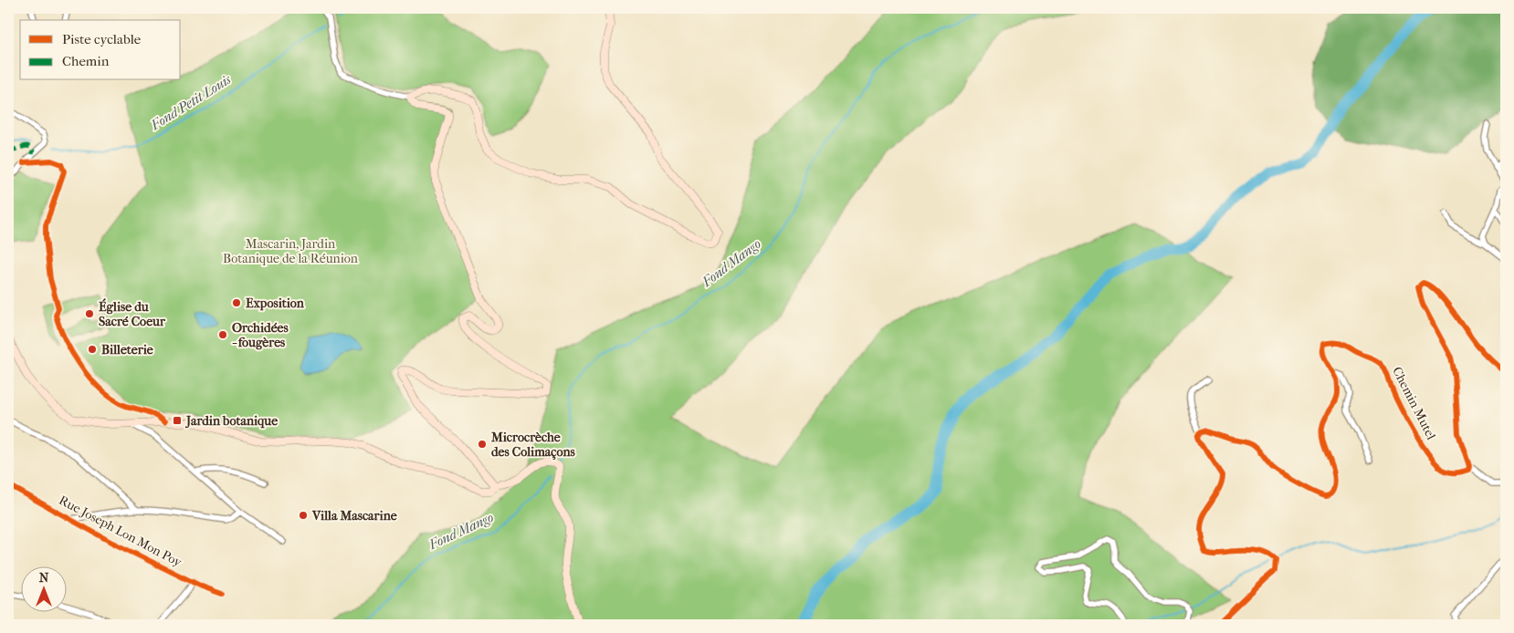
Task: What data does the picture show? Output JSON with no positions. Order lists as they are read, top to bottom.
{
  "streets": {
    "street": ["Chemin Mutel", "Rue Joseph Lon Mon Poy"]
  },
  "water": ["Fond Petit Louis", "Fond Mango"],
  "parks": ["Mascarin, Jardin Botanique de la Réunion"],
  "places": {
    "other": [
      "Exposition",
      "Église du Sacré Coeur",
      "Orchidées - fougères",
      "Billeterie",
      "Microcrèche des Colimaçons",
      "Villa Mascarine"
    ],
    "transit": ["Jardin botanique"]
  },
  "legend": ["Piste cyclable", "Chemin"],
  "north": "top"
}
